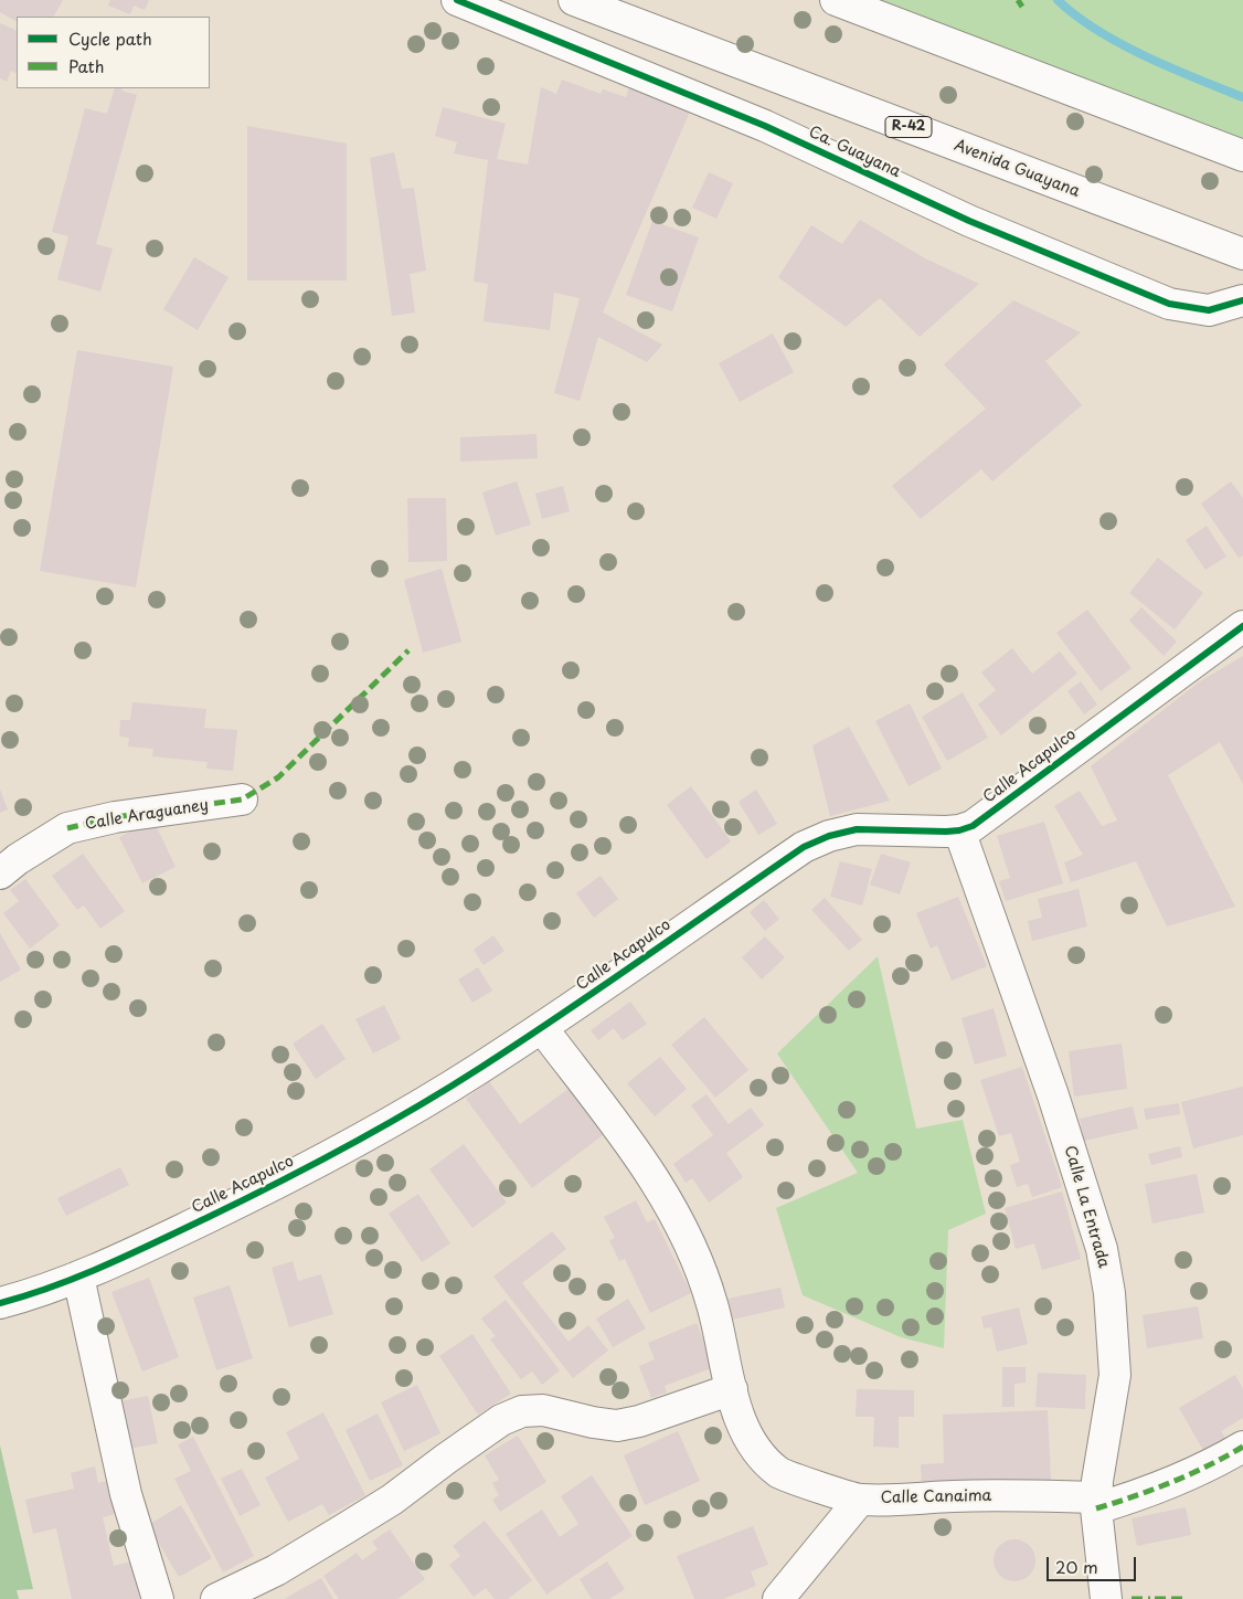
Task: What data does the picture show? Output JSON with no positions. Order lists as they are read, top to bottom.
{
  "streets": {
    "street": [
      "R-42",
      "Ca. Guayana",
      "Avenida Guayana",
      "Calle Acapulco",
      "Calle Araguaney",
      "Calle La Entrada",
      "Calle Canaima"
    ]
  },
  "crossings": [
    ["Calle Acapulco", "Calle La Entrada"],
    ["Calle La Entrada", "Calle Canaima"]
  ],
  "legend": ["Cycle path", "Path"],
  "scale_bar": "20 m"
}
